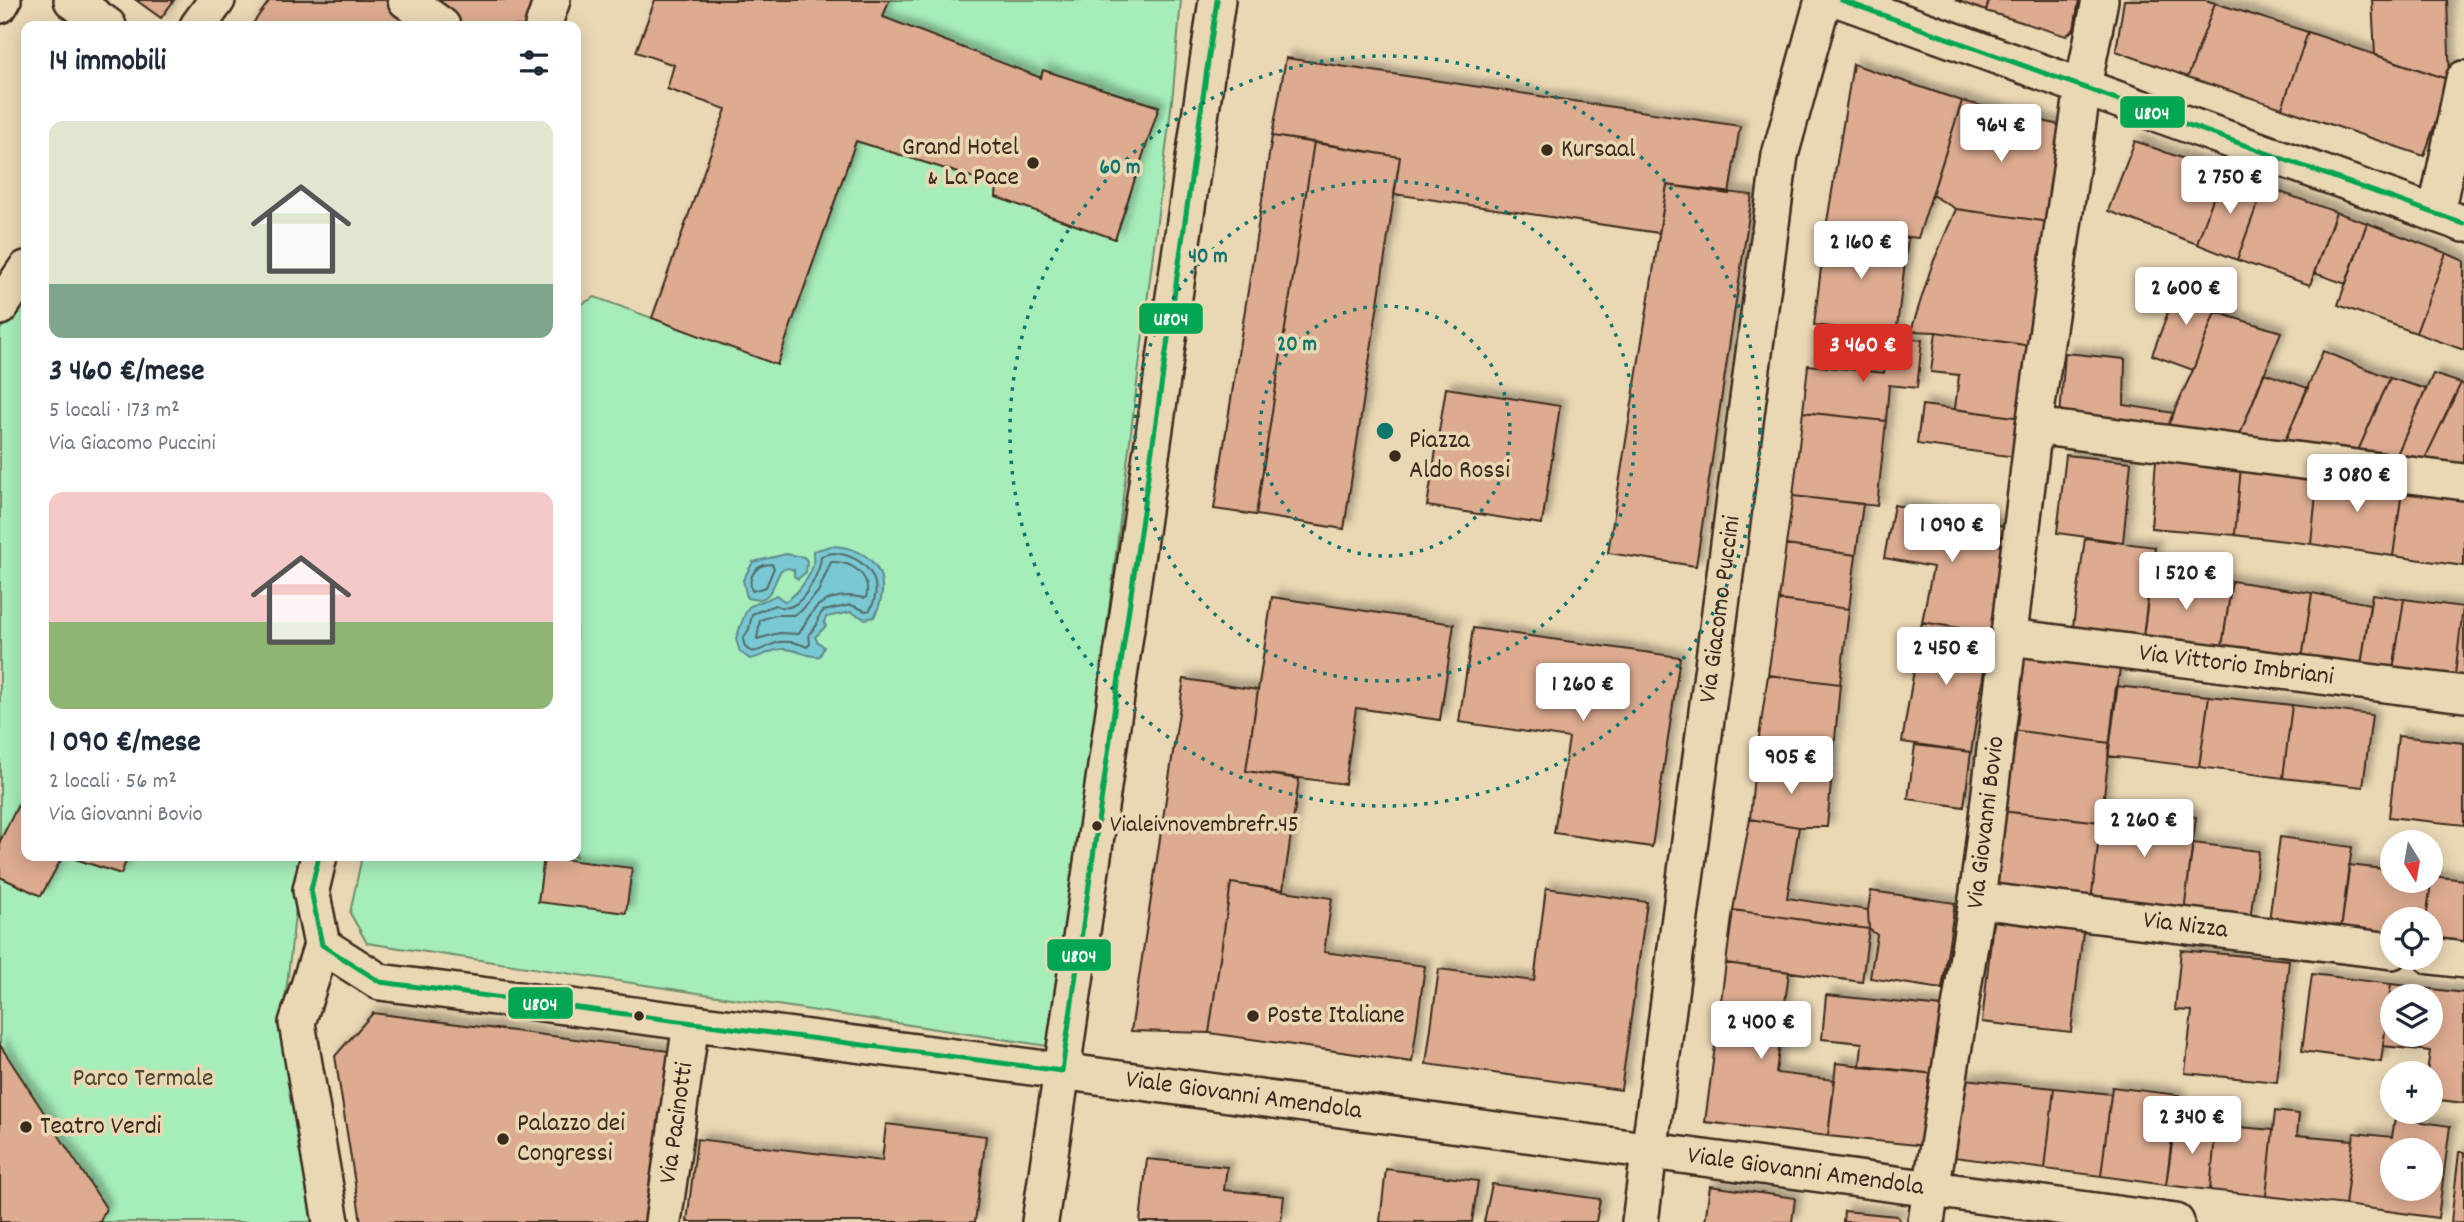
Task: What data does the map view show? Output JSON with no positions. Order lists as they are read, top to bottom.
{
  "streets": {
    "street": [
      "Via Giacomo Puccini",
      "Via Vittorio Imbriani",
      "Via Giovanni Bovio",
      "Via Nizza",
      "Viale Giovanni Amendola",
      "Via Pacinotti"
    ]
  },
  "crossings": [
    ["Via Giacomo Puccini", "Viale Giovanni Amendola"],
    ["Via Vittorio Imbriani", "Via Giovanni Bovio"],
    ["Via Giovanni Bovio", "Via Nizza"],
    ["Via Giovanni Bovio", "Viale Giovanni Amendola"],
    ["Viale Giovanni Amendola", "Via Pacinotti"]
  ],
  "parks": ["Parco Termale"],
  "places": [
    "Kursaal",
    "Grand Hotel & La Pace",
    "Piazza Aldo Rossi",
    "Vialeivnovembrefr.45",
    "Poste Italiane",
    "Teatro Verdi",
    "Palazzo dei Congressi"
  ],
  "lines": ["transit line U804"],
  "north": "bottom",
  "page": {
    "heading": "14 immobili",
    "price": [
      "964 €",
      "2 750 €",
      "2 160 €",
      "2 600 €",
      "3 460 €",
      "3 080 €",
      "1 090 €",
      "1 520 €",
      "2 450 €",
      "1 260 €",
      "905 €",
      "2 260 €",
      "2 400 €",
      "2 340 €"
    ],
    "list": [
      {
        "name": "3 460 €/mese",
        "note": "5 locali · 173 m² · Via Giacomo Puccini"
      },
      {
        "name": "1 090 €/mese",
        "note": "2 locali · 56 m² · Via Giovanni Bovio"
      }
    ],
    "map_buttons": ["+", "−"]
  },
  "rings": ["60 m", "40 m", "20 m"]
}
